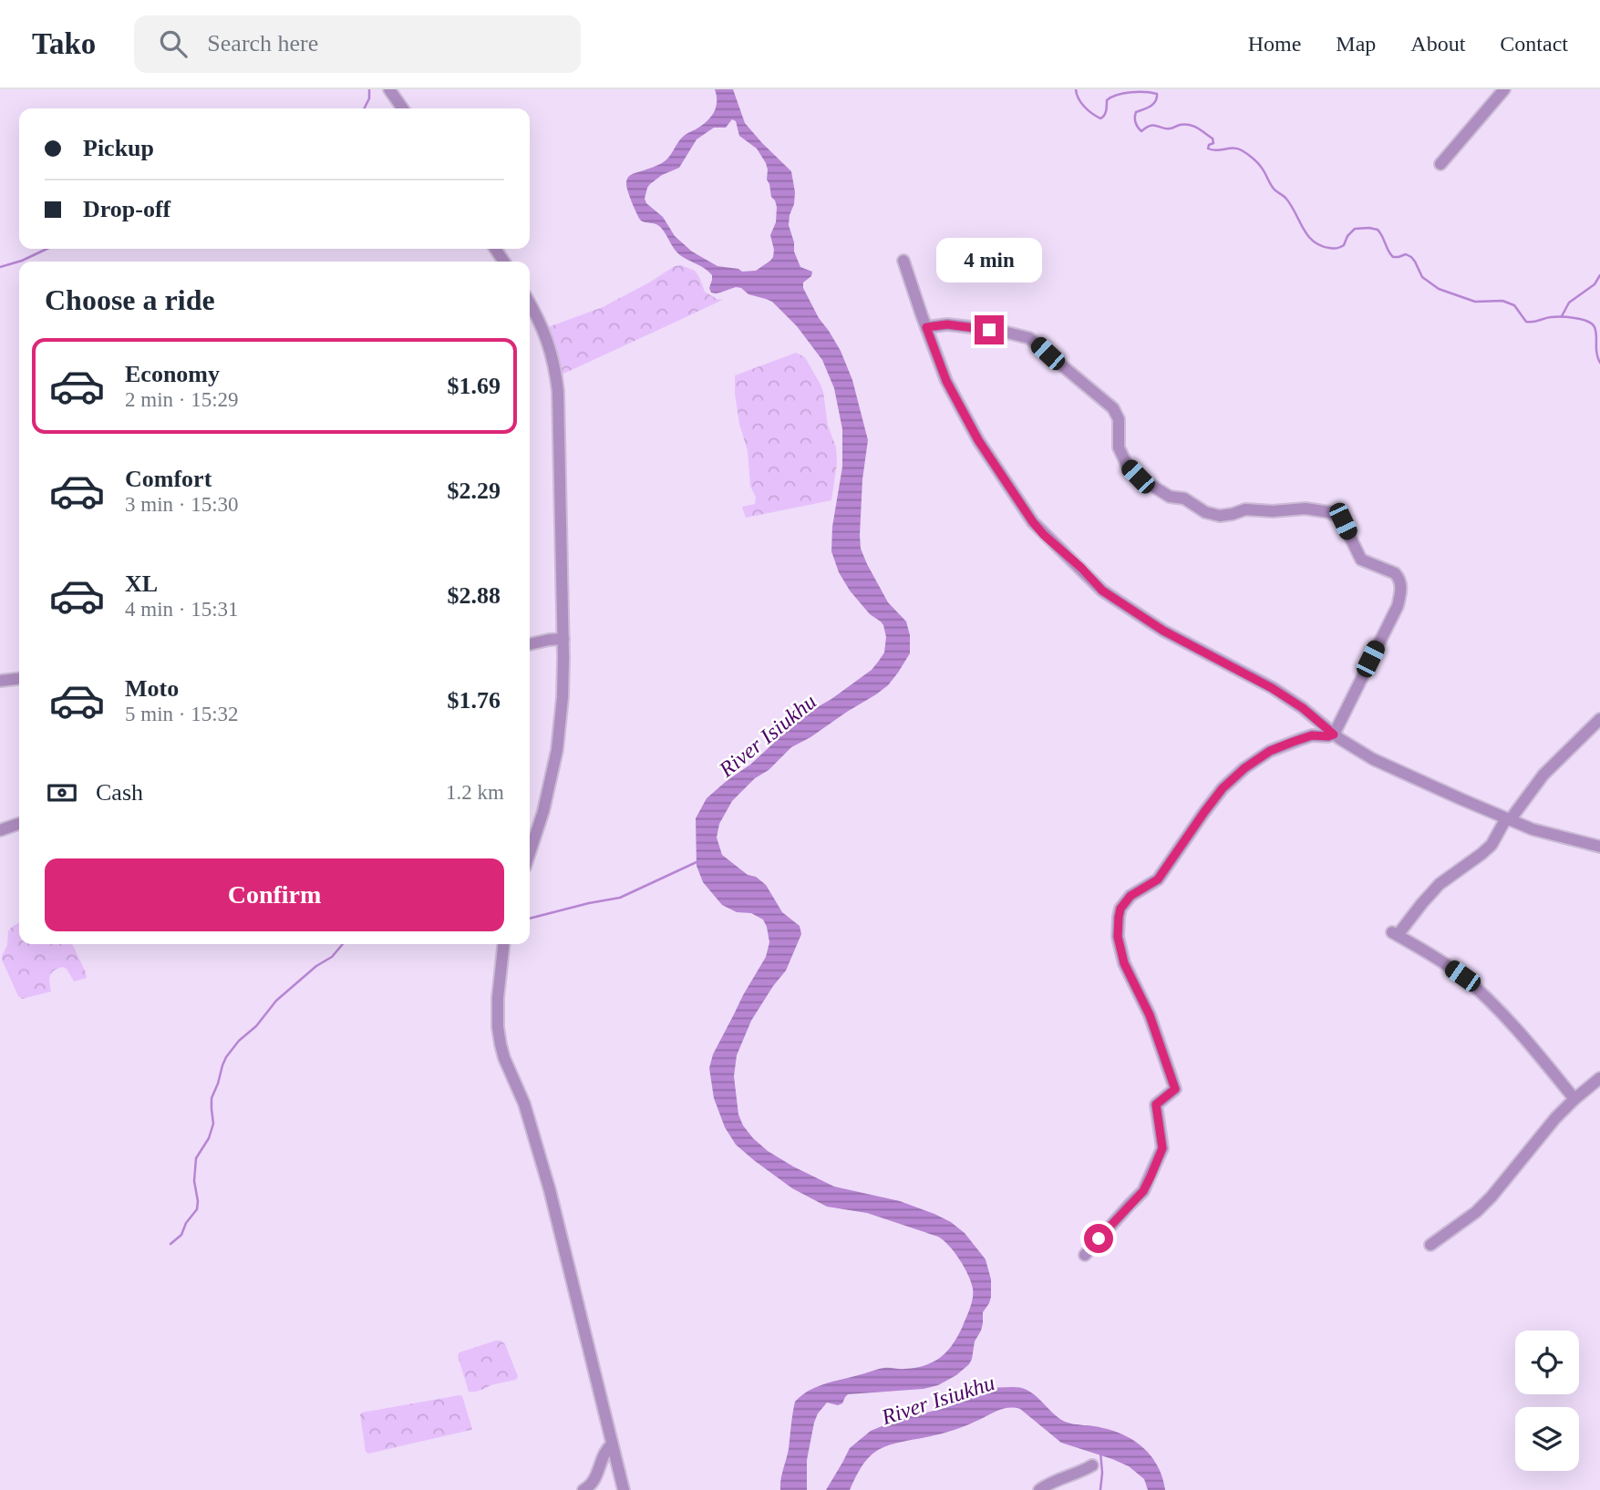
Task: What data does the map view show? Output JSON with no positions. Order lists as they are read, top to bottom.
{
  "water": ["River Isiukhu"],
  "page": {
    "header": "Tako",
    "search": "Search here",
    "nav": [
      "Home",
      "Map",
      "About",
      "Contact"
    ],
    "banner": ["Pickup", "Drop-off"],
    "bubble": "4 min",
    "heading": "Choose a ride",
    "list": [
      {
        "name": "Economy",
        "note": "2 min · 15:29",
        "value": "$1.69"
      },
      {
        "name": "Comfort",
        "note": "3 min · 15:30",
        "value": "$2.29"
      },
      {
        "name": "XL",
        "note": "4 min · 15:31",
        "value": "$2.88"
      },
      {
        "name": "Moto",
        "note": "5 min · 15:32",
        "value": "$1.76"
      }
    ],
    "pay": ["Cash", "1.2 km"],
    "buttons": "Confirm"
  }
}
